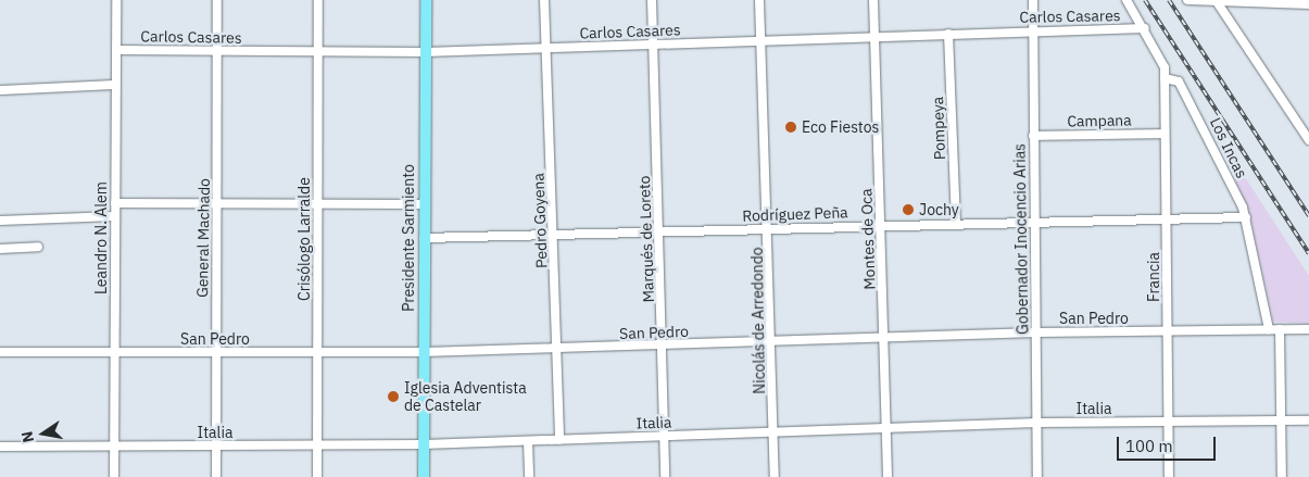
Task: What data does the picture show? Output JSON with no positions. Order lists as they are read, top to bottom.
{
  "streets": {
    "main road": ["Presidente Sarmiento"],
    "street": [
      "Carlos Casares",
      "Campana",
      "Pompeya",
      "Los Incas",
      "Rodríguez Peña",
      "Pedro Goyena",
      "Leandro N. Alem",
      "General Machado",
      "Crisólogo Larralde",
      "Marqués de Loreto",
      "Montes de Oca",
      "Gobernador Inocencio Arias",
      "Francia",
      "San Pedro",
      "Nicolás de Arredondo",
      "Italia"
    ]
  },
  "crossings": [
    ["Carlos Casares", "Pompeya"],
    ["Carlos Casares", "Pedro Goyena"],
    ["Carlos Casares", "Leandro N. Alem"],
    ["Carlos Casares", "General Machado"],
    ["Carlos Casares", "Presidente Sarmiento"],
    ["Carlos Casares", "Crisólogo Larralde"],
    ["Carlos Casares", "Marqués de Loreto"],
    ["Carlos Casares", "Montes de Oca"],
    ["Carlos Casares", "Gobernador Inocencio Arias"],
    ["Carlos Casares", "Nicolás de Arredondo"],
    ["Campana", "Gobernador Inocencio Arias"],
    ["Campana", "Francia"],
    ["Pompeya", "Rodríguez Peña"],
    ["Los Incas", "Rodríguez Peña"],
    ["Los Incas", "Francia"],
    ["Los Incas", "San Pedro"],
    ["Rodríguez Peña", "Pedro Goyena"],
    ["Rodríguez Peña", "Presidente Sarmiento"],
    ["Rodríguez Peña", "Marqués de Loreto"],
    ["Rodríguez Peña", "Montes de Oca"],
    ["Rodríguez Peña", "Gobernador Inocencio Arias"],
    ["Rodríguez Peña", "Francia"],
    ["Rodríguez Peña", "Nicolás de Arredondo"],
    ["Pedro Goyena", "San Pedro"],
    ["Pedro Goyena", "Italia"],
    ["Leandro N. Alem", "San Pedro"],
    ["Leandro N. Alem", "Italia"],
    ["General Machado", "San Pedro"],
    ["General Machado", "Italia"],
    ["Presidente Sarmiento", "San Pedro"],
    ["Presidente Sarmiento", "Italia"],
    ["Crisólogo Larralde", "San Pedro"],
    ["Crisólogo Larralde", "Italia"],
    ["Marqués de Loreto", "San Pedro"],
    ["Marqués de Loreto", "Italia"],
    ["Montes de Oca", "San Pedro"],
    ["Montes de Oca", "Italia"],
    ["Gobernador Inocencio Arias", "San Pedro"],
    ["Gobernador Inocencio Arias", "Italia"],
    ["Francia", "San Pedro"],
    ["Francia", "Italia"],
    ["San Pedro", "Nicolás de Arredondo"],
    ["Nicolás de Arredondo", "Italia"]
  ],
  "places": ["Eco Fiestos", "Jochy", "Iglesia Adventista de Castelar"],
  "scale_bar": "100 m",
  "north": "left"
}
